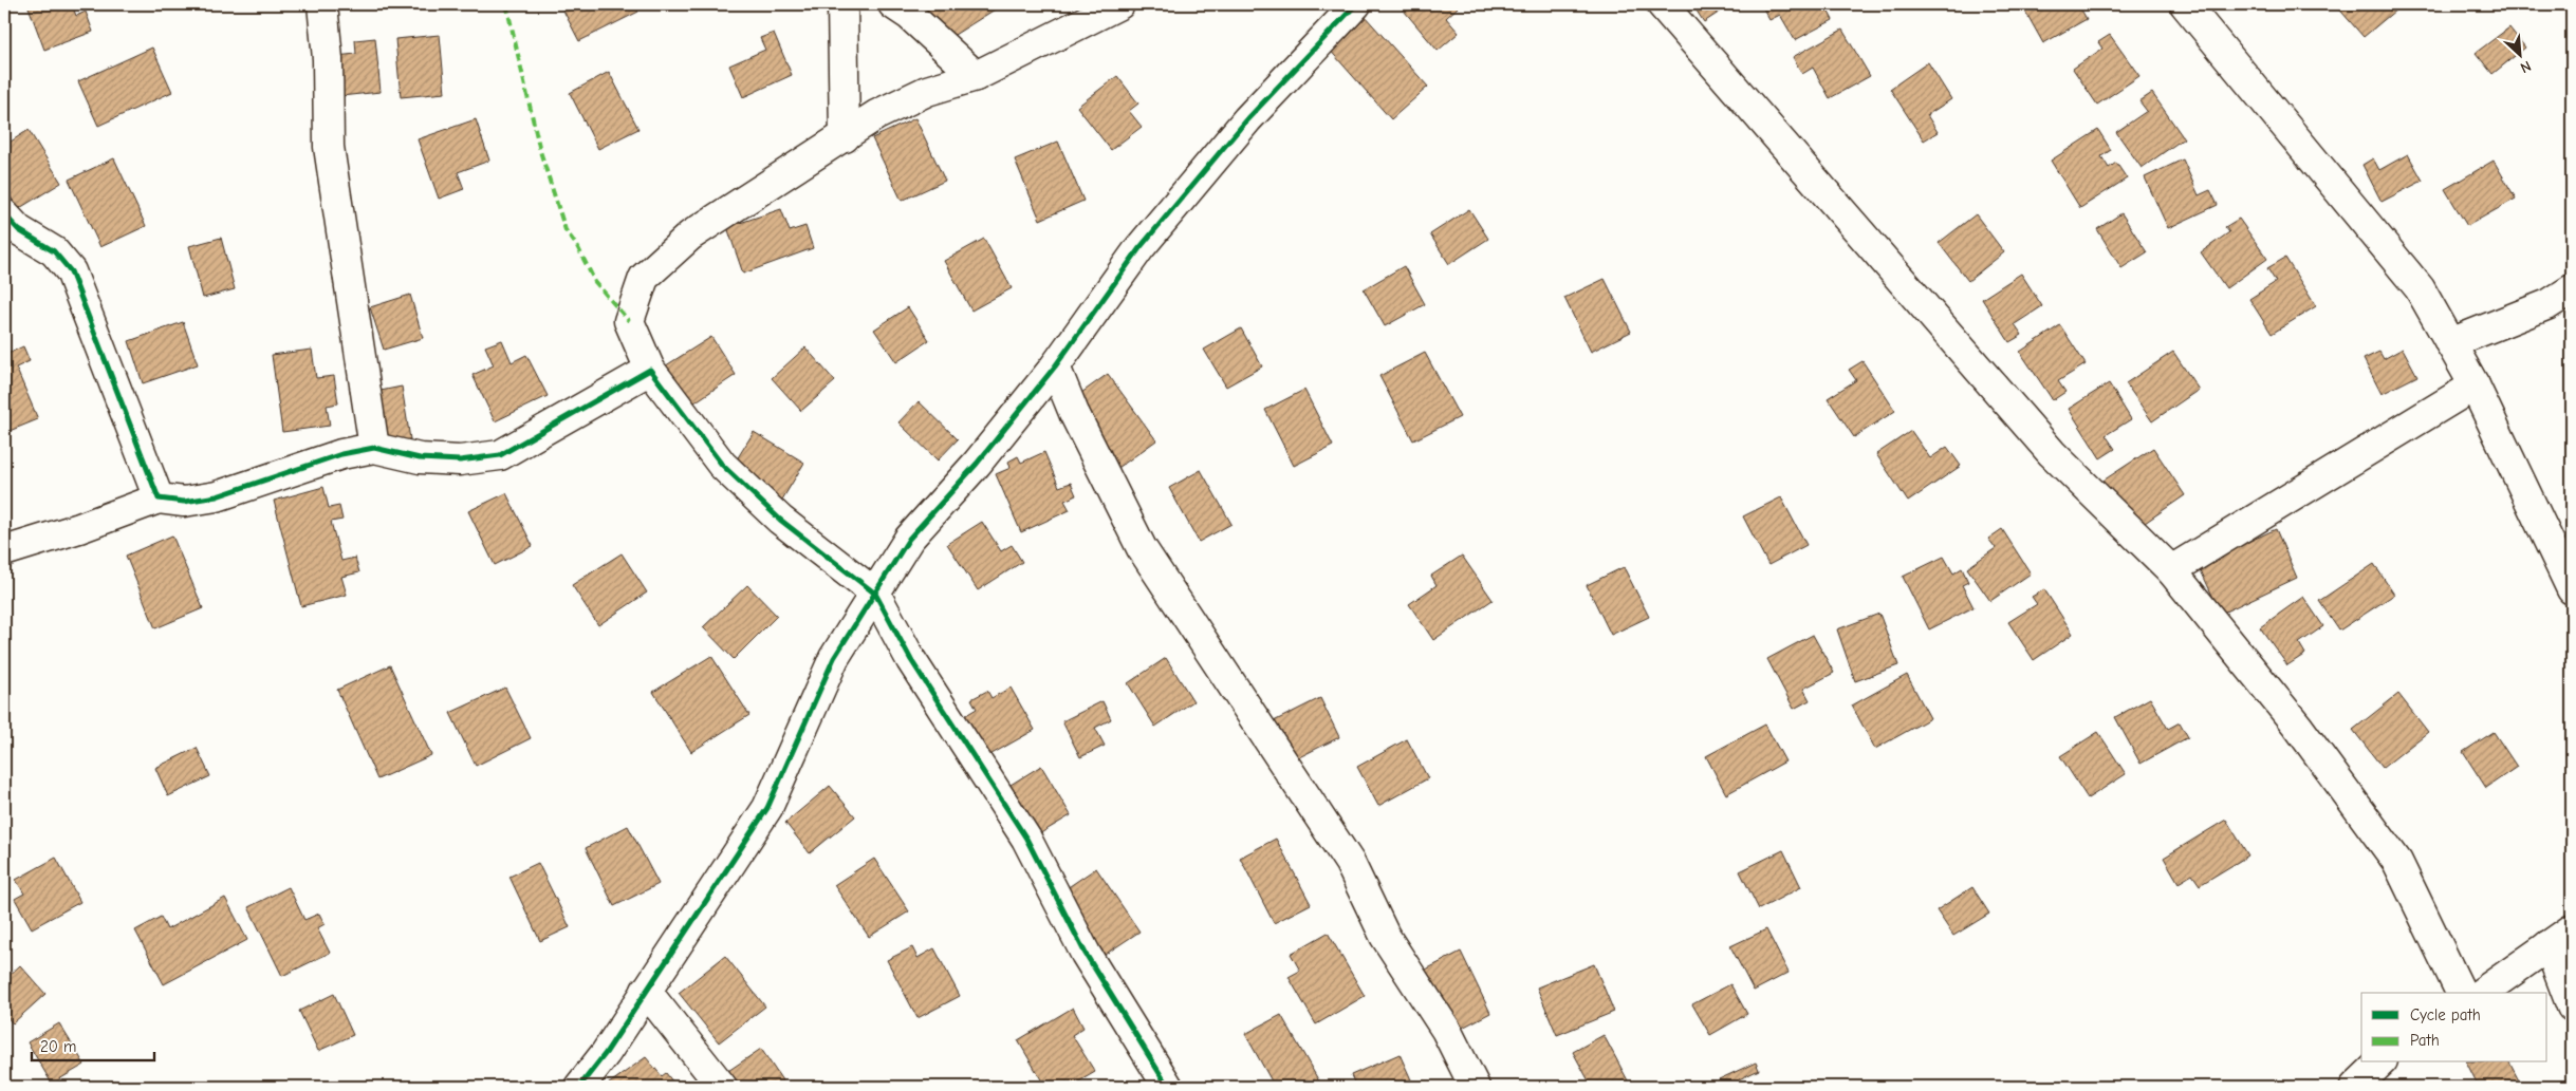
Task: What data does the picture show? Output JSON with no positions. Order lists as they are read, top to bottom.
{
  "legend": ["Cycle path", "Path"],
  "scale_bar": "20 m",
  "north": "bottom right"
}
